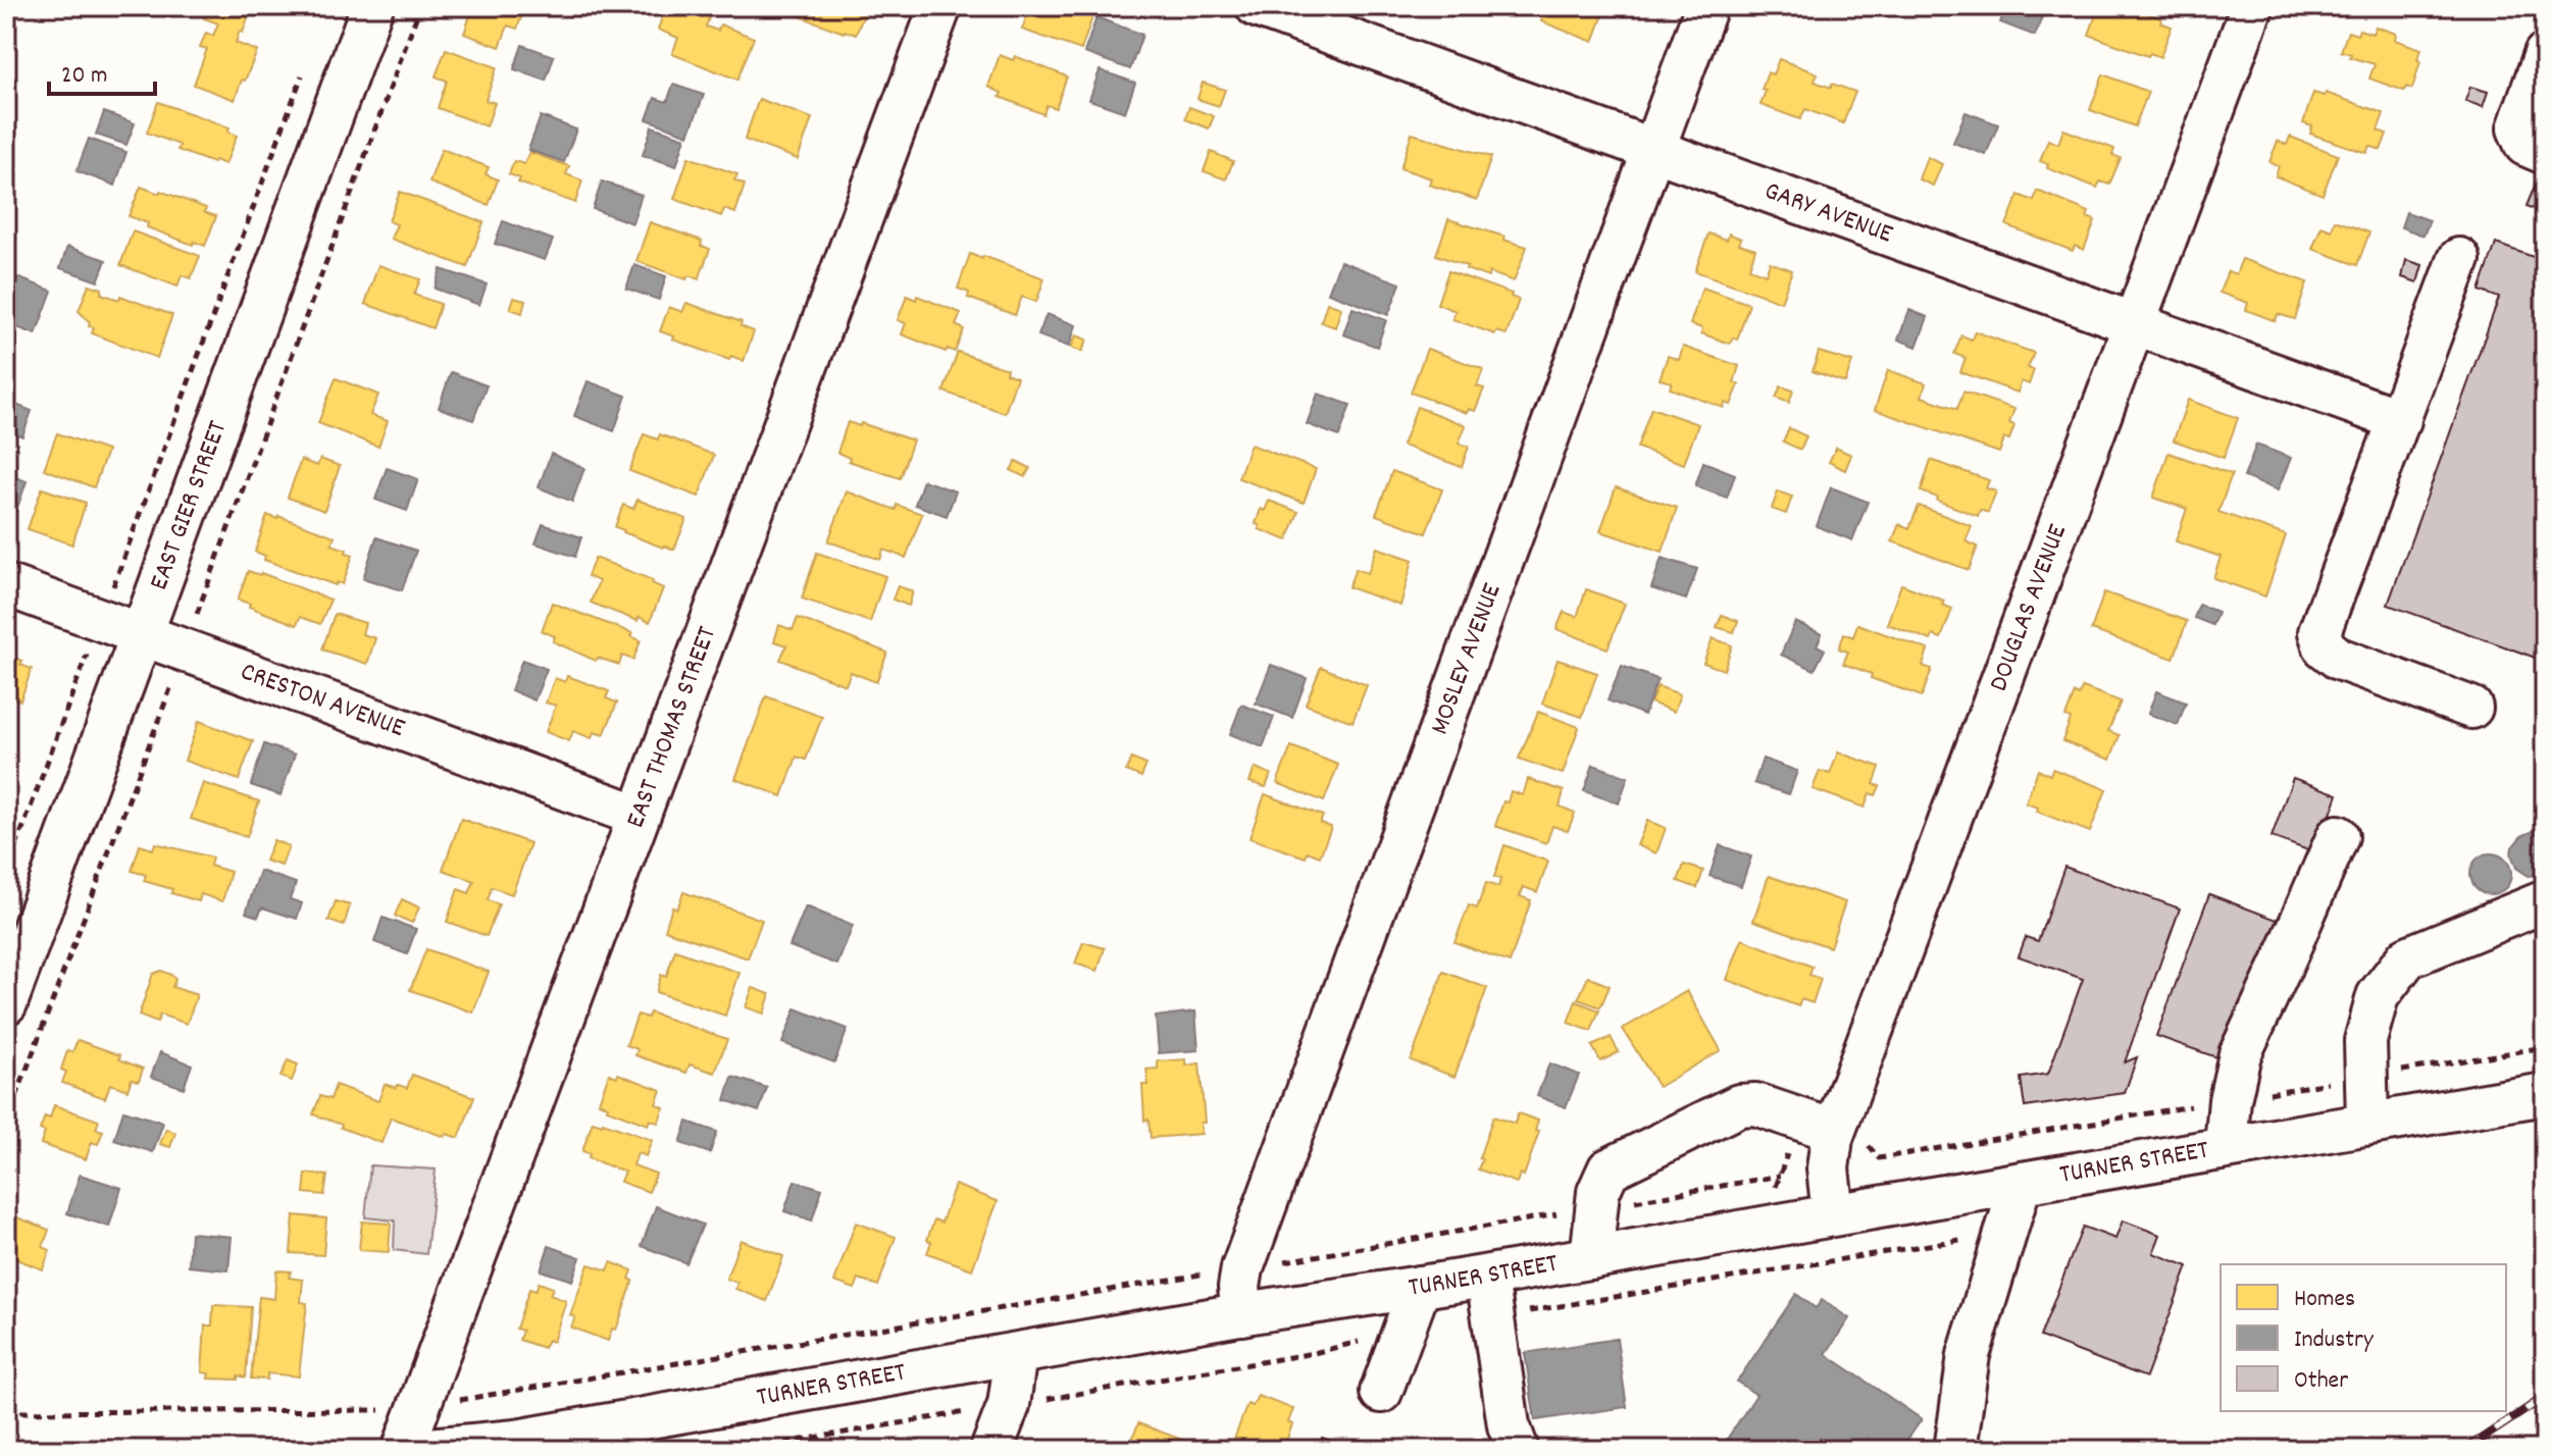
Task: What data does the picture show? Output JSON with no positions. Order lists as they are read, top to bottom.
{
  "streets": {
    "street": [
      "GARY AVENUE",
      "EAST GIER STREET",
      "DOUGLAS AVENUE",
      "MOSLEY AVENUE",
      "CRESTON AVENUE",
      "EAST THOMAS STREET",
      "TURNER STREET"
    ]
  },
  "crossings": [
    ["GARY AVENUE", "DOUGLAS AVENUE"],
    ["GARY AVENUE", "MOSLEY AVENUE"],
    ["EAST GIER STREET", "CRESTON AVENUE"],
    ["DOUGLAS AVENUE", "TURNER STREET"],
    ["MOSLEY AVENUE", "TURNER STREET"],
    ["CRESTON AVENUE", "EAST THOMAS STREET"]
  ],
  "legend": ["Homes", "Industry", "Other"],
  "scale_bar": "20 m"
}
